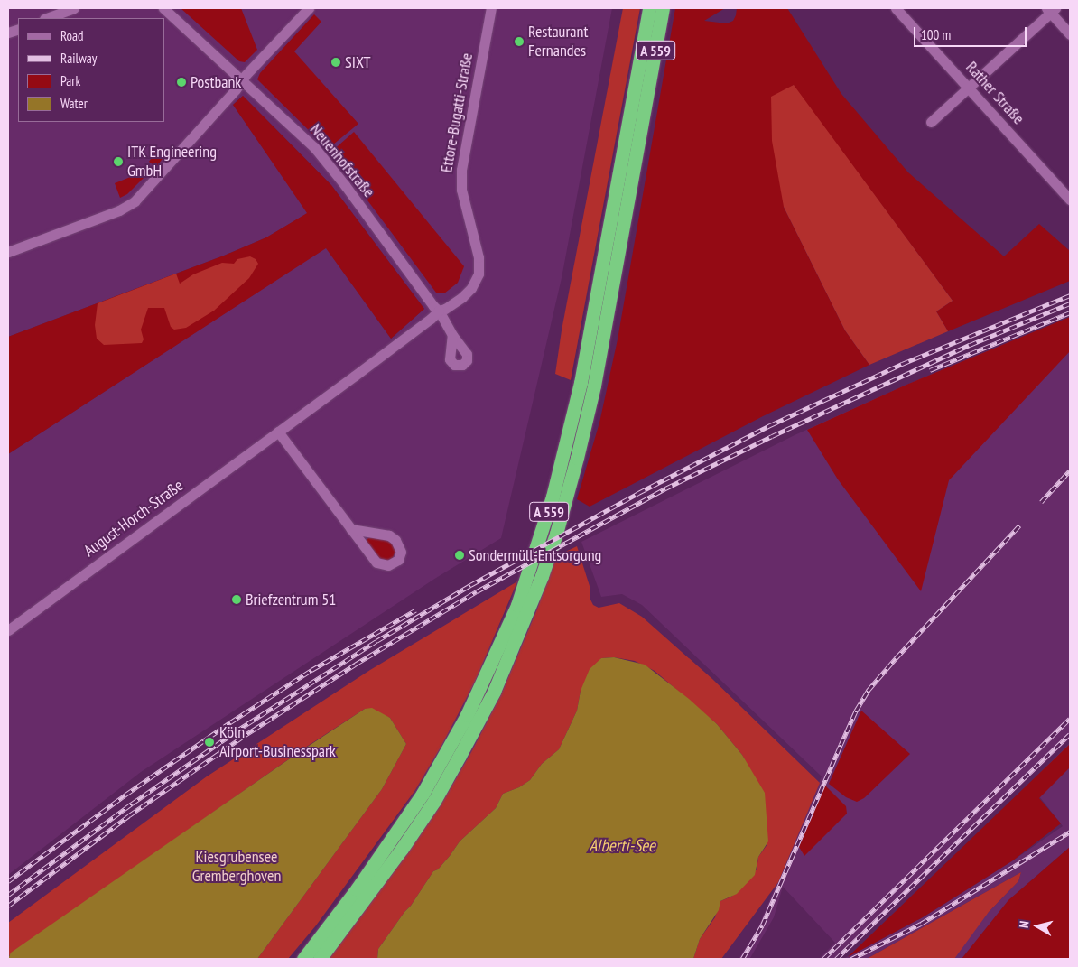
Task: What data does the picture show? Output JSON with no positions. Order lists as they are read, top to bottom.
{
  "streets": {
    "highway": ["A 559"],
    "street": [
      "Rather Straße",
      "Ettore-Bugatti-Straße",
      "Neuenhofstraße",
      "August-Horch-Straße"
    ]
  },
  "crossings": [
    ["Ettore-Bugatti-Straße", "Neuenhofstraße"],
    ["Ettore-Bugatti-Straße", "August-Horch-Straße"],
    ["Neuenhofstraße", "August-Horch-Straße"]
  ],
  "water": ["Alberti-See"],
  "parks": ["Kiesgrubensee Gremberghoven"],
  "places": [
    "Restaurant Fernandes",
    "SIXT",
    "Postbank",
    "ITK Engineering GmbH",
    "Sondermüll-Entsorgung",
    "Briefzentrum 51",
    "Köln Airport-Businesspark"
  ],
  "legend": [
    "Road",
    "Railway",
    "Park",
    "Water"
  ],
  "scale_bar": "100 m",
  "north": "left"
}
